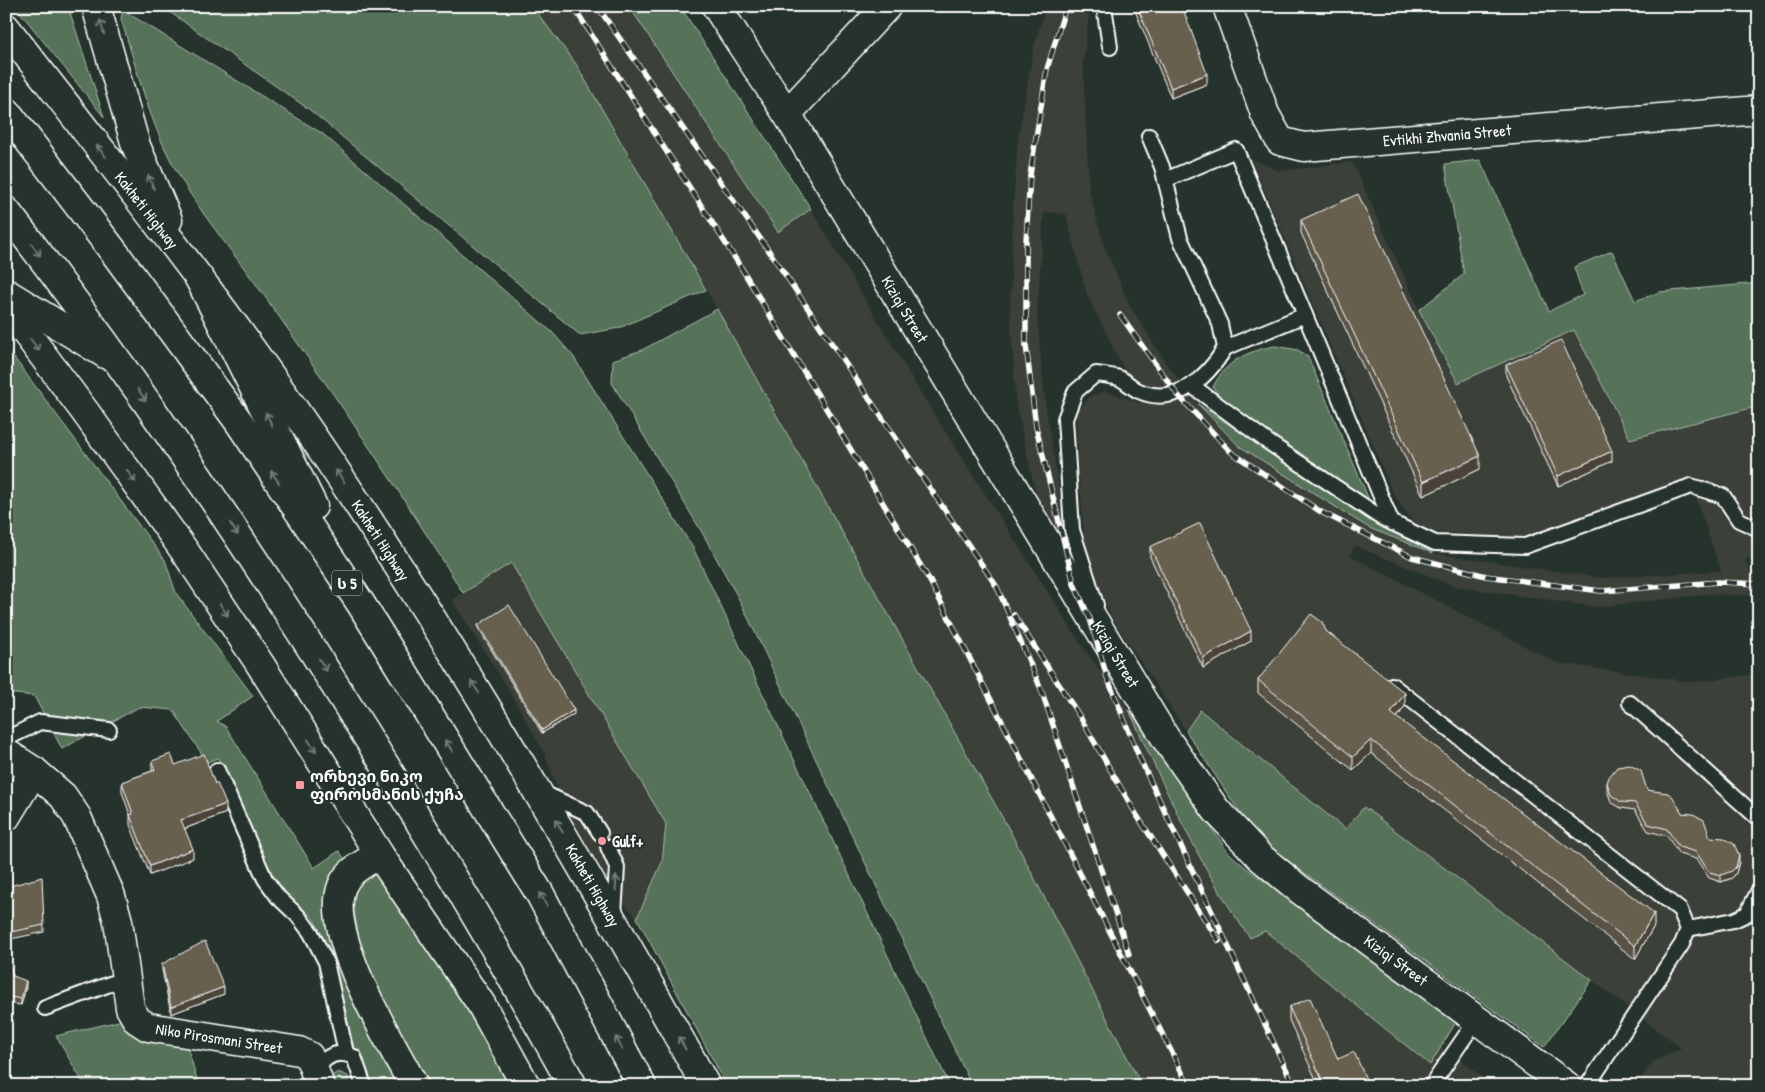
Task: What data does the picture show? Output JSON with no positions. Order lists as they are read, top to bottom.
{
  "streets": {
    "main road": [
      "Evtikhi Zhvania Street",
      "Kakheti Highway",
      "Kiziqi Street",
      "ს 5",
      "Niko Pirosmani Street"
    ]
  },
  "places": {
    "transit": ["ორხევი ნიკო ფიროსმანის ქუჩა"],
    "other": ["Gulf+"]
  }
}
